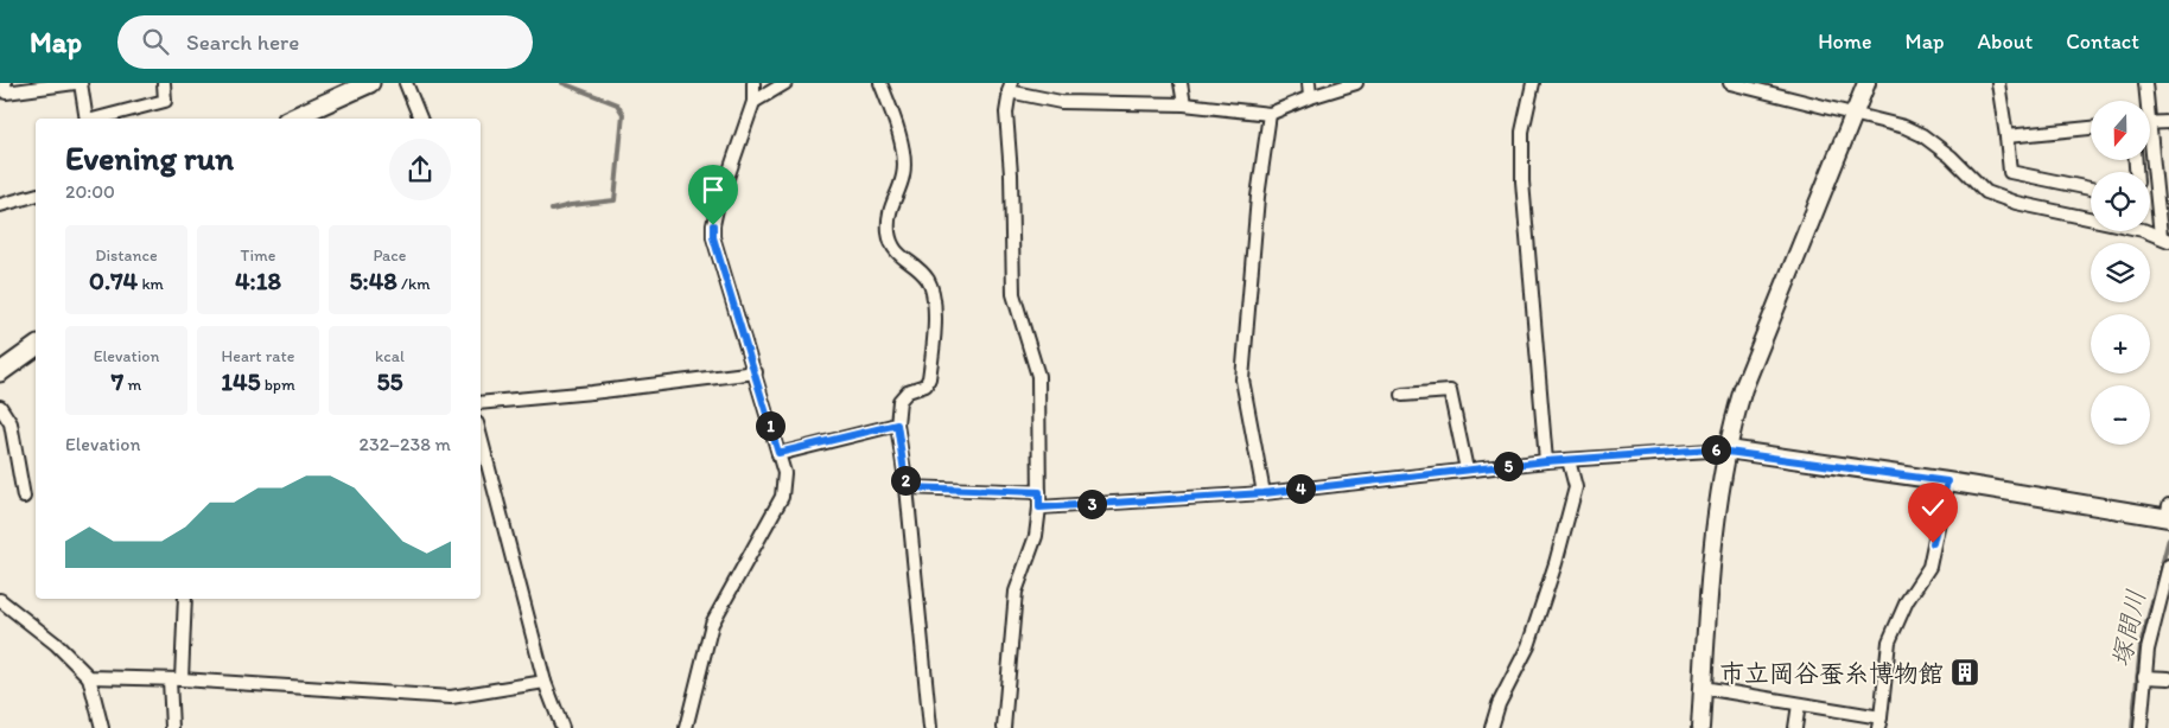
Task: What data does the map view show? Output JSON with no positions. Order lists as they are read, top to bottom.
{
  "water": ["塚間川"],
  "places": {
    "building": ["市立岡谷蚕糸博物館"]
  },
  "north": "bottom",
  "page": {
    "header": "Map",
    "search": "Search here",
    "nav": [
      "Home",
      "Map",
      "About",
      "Contact"
    ],
    "map_buttons": ["+", "−"],
    "heading": ["Evening run", "20:00"],
    "stats": [
      ["Distance", "0.74 km"],
      ["Time", "4:18"],
      ["Pace", "5:48 /km"],
      ["Elevation", "7 m"],
      ["Heart rate", "145 bpm"],
      ["kcal", "55"]
    ],
    "pins": [
      "1",
      "6",
      "5",
      "2",
      "4",
      "3"
    ],
    "chart": ["Elevation", "232–238 m"]
  }
}
